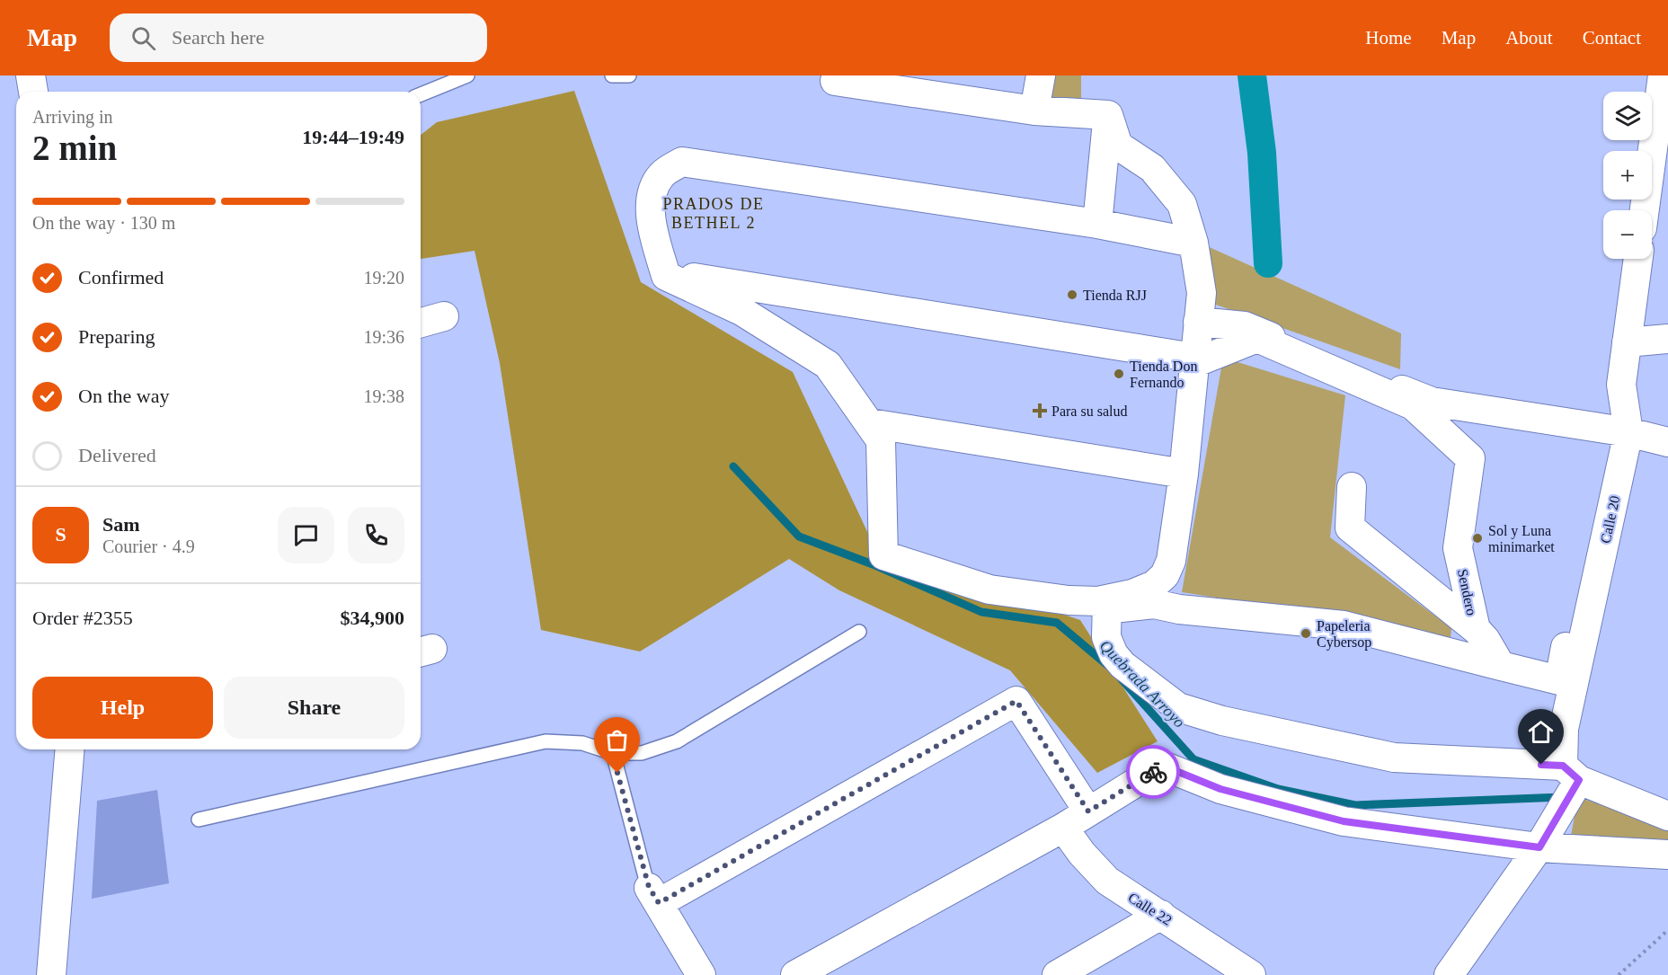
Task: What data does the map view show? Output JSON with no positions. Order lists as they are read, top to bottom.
{
  "streets": {
    "street": ["Calle 20", "Sendero", "Calle 22"]
  },
  "districts": ["PRADOS DE BETHEL 2"],
  "water": ["Quebrada Arroyo"],
  "places": {
    "other": [
      "Tienda RJJ",
      "Tienda Don Fernando",
      "Sol y Luna minimarket",
      "Papeleria Cybersop"
    ],
    "health": ["Para su salud"]
  },
  "page": {
    "header": "Map",
    "search": "Search here",
    "nav": [
      "Home",
      "Map",
      "About",
      "Contact"
    ],
    "map_buttons": ["+", "−"],
    "heading": ["2 min", "Arriving in", "19:44–19:49"],
    "panel": [
      "Sam",
      "Courier · 4.9",
      "Order #2355",
      "$34,900"
    ],
    "bar": "On the way · 130 m",
    "list": [
      ["Confirmed", "19:20"],
      ["Preparing", "19:36"],
      ["On the way", "19:38"],
      "Delivered"
    ],
    "round": "S",
    "buttons": ["Help", "Share"]
  }
}
